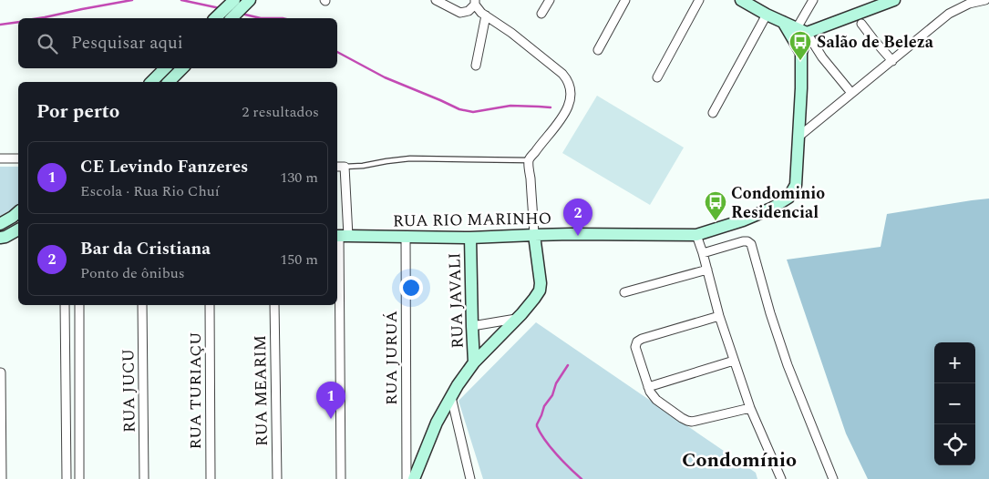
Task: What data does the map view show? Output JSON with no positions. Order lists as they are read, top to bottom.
{
  "streets": {
    "street": [
      "RUA RIO MARINHO",
      "RUA JAVALI",
      "RUA JURUÁ",
      "RUA JUCU",
      "RUA TURIAÇU",
      "RUA MEARIM"
    ]
  },
  "crossings": [
    ["RUA RIO MARINHO", "RUA JAVALI"],
    ["RUA RIO MARINHO", "RUA JURUÁ"]
  ],
  "districts": ["Condomínio"],
  "places": {
    "bus stop": ["Salão de Beleza", "Condominio Residencial"]
  },
  "page": {
    "search": "Pesquisar aqui",
    "heading": ["Por perto", "2 resultados"],
    "list": [
      {
        "mark": "1",
        "name": "CE Levindo Fanzeres",
        "note": "Escola · Rua Rio Chuí",
        "value": "130 m"
      },
      {
        "mark": "2",
        "name": "Bar da Cristiana",
        "note": "Ponto de ônibus",
        "value": "150 m"
      }
    ],
    "pins": ["2", "1"],
    "map_buttons": ["+", "−"]
  }
}
